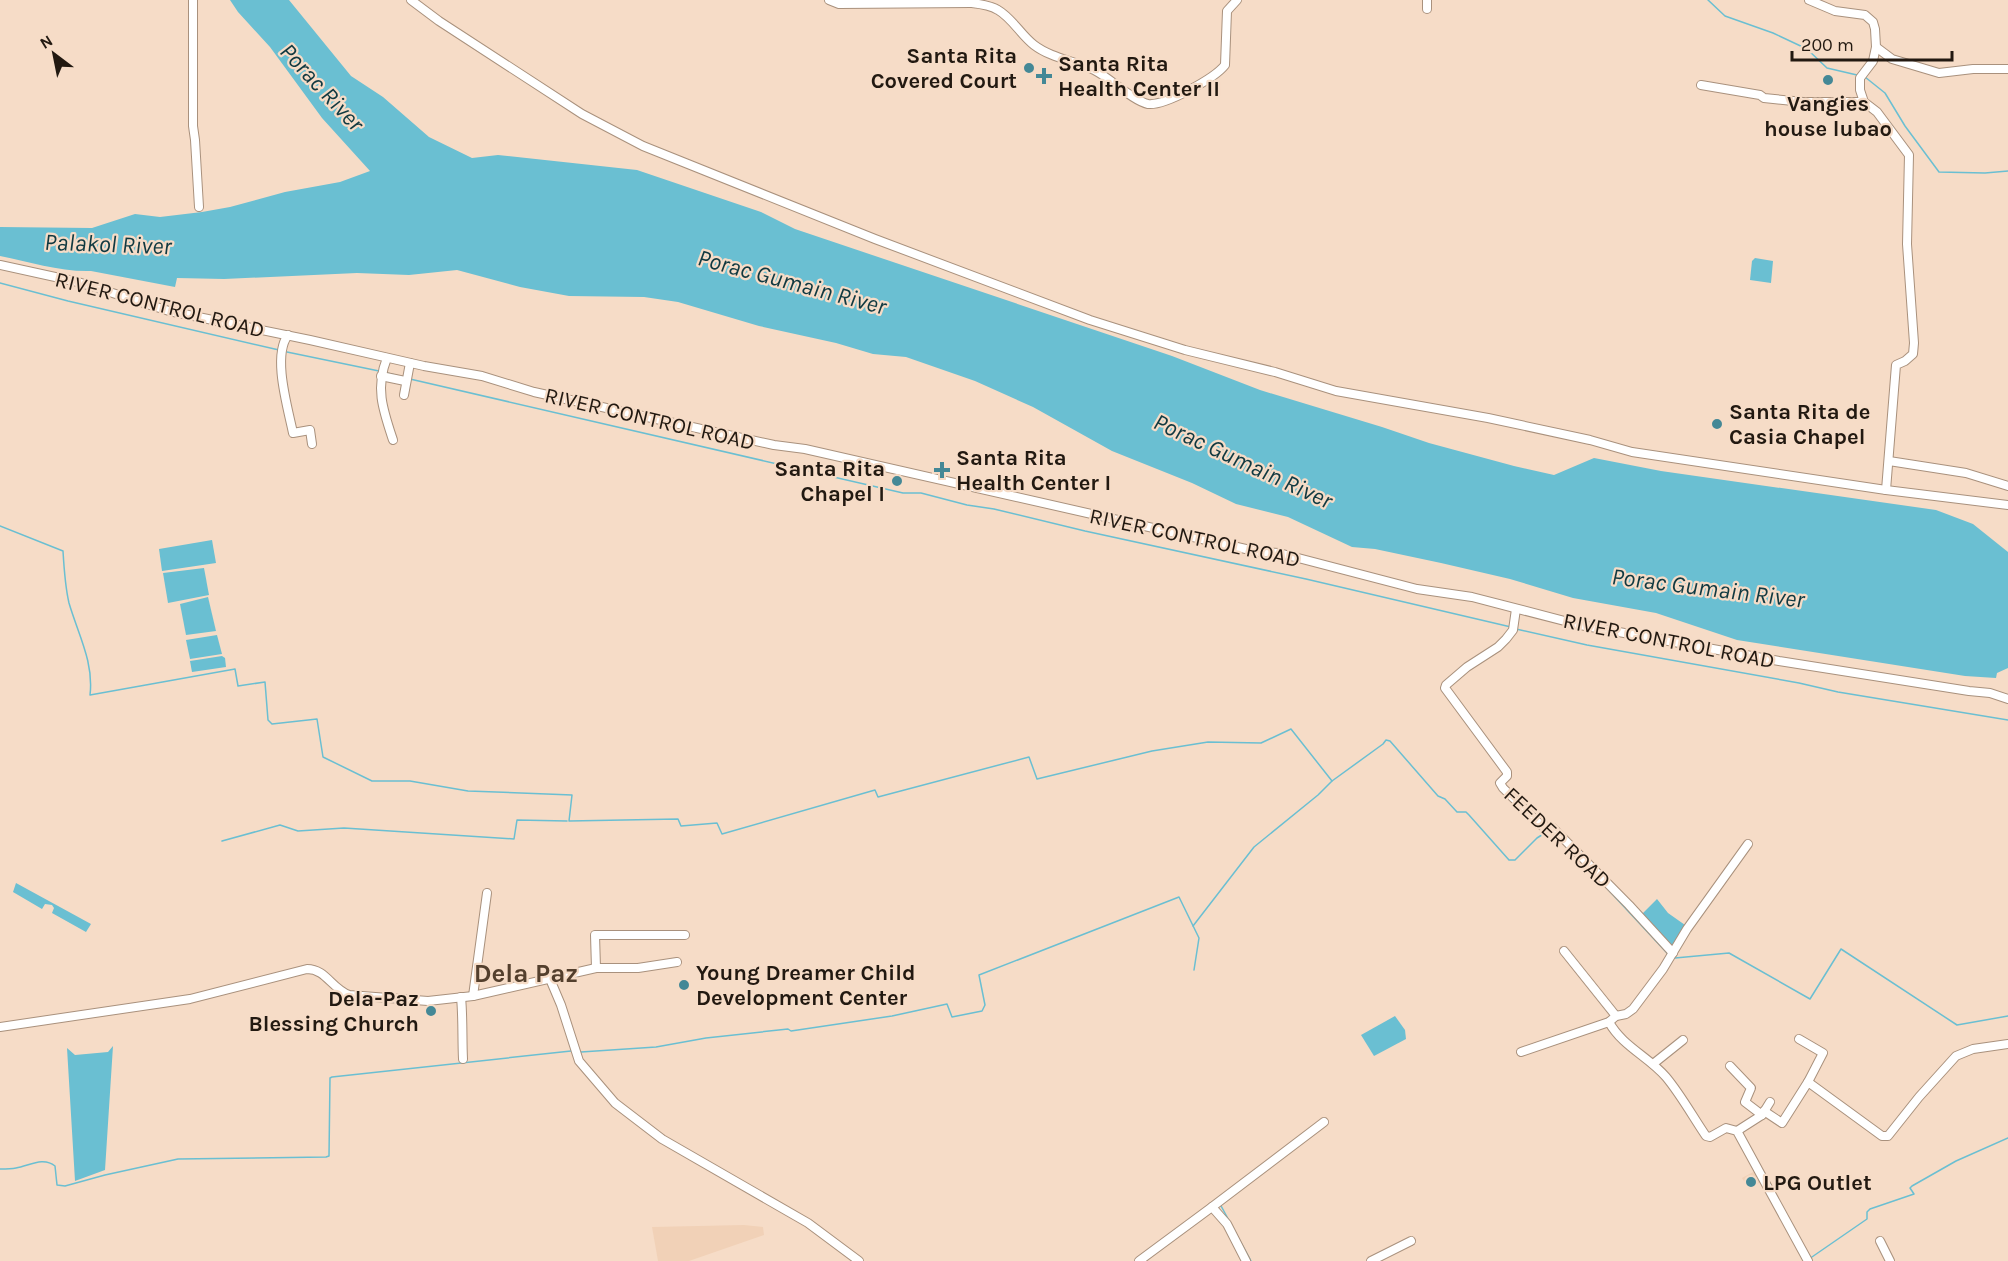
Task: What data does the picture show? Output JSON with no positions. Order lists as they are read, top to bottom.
{
  "streets": {
    "street": ["RIVER CONTROL ROAD", "FEEDER ROAD"]
  },
  "crossings": [
    ["RIVER CONTROL ROAD", "FEEDER ROAD"]
  ],
  "districts": ["Dela Paz"],
  "water": ["Porac River", "Palakol River", "Porac Gumain River"],
  "places": {
    "other": [
      "Santa Rita Covered Court",
      "Vangies house lubao",
      "Santa Rita de Casia Chapel",
      "Santa Rita Chapel I",
      "Young Dreamer Child Development Center",
      "Dela-Paz Blessing Church",
      "LPG Outlet"
    ],
    "health": ["Santa Rita Health Center II", "Santa Rita Health Center I"]
  },
  "scale_bar": "200 m",
  "north": "top left"
}
